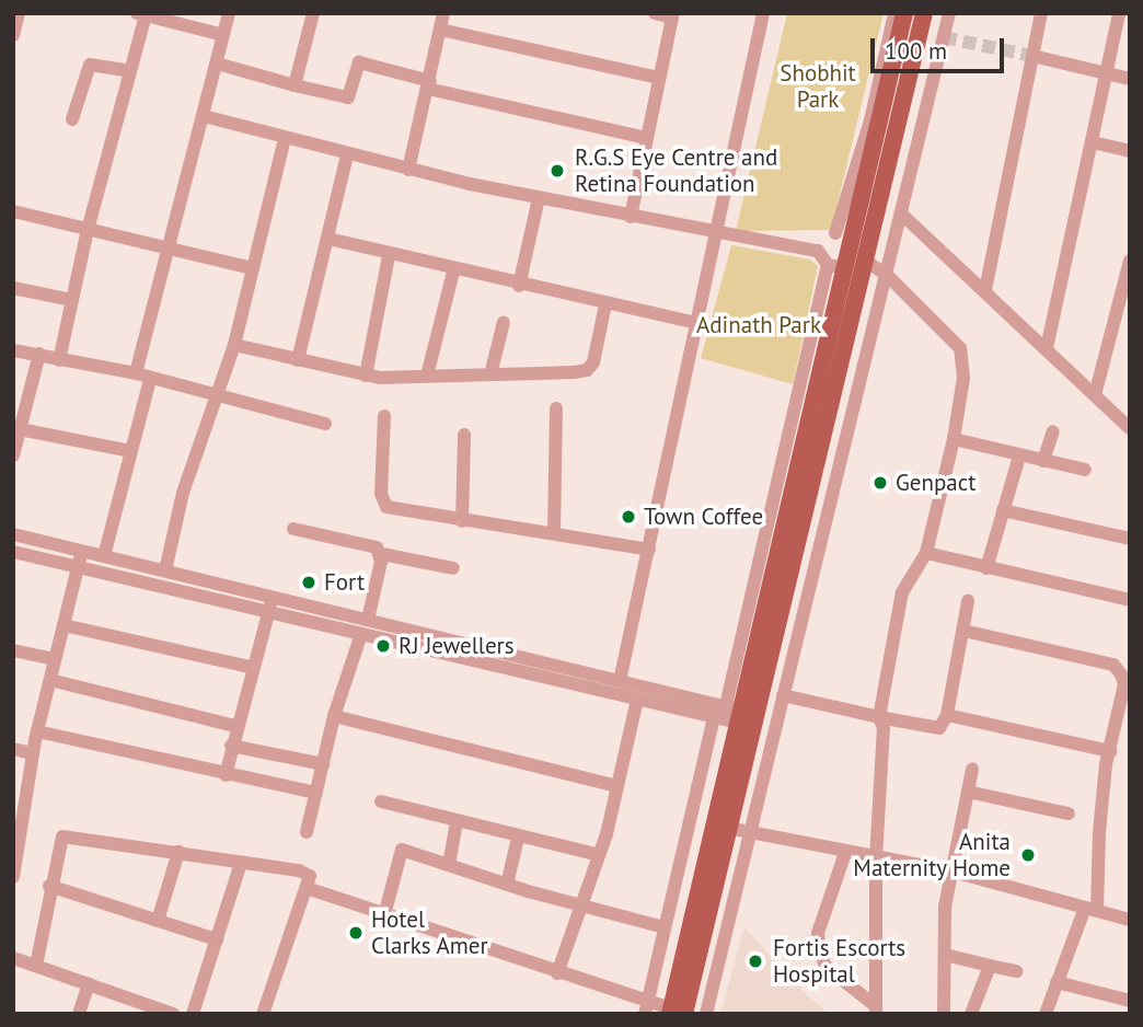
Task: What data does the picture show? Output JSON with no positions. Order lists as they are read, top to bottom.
{
  "parks": ["Shobhit Park", "Adinath Park"],
  "places": [
    "R.G.S Eye Centre and Retina Foundation",
    "Genpact",
    "Town Coffee",
    "Fort",
    "RJ Jewellers",
    "Anita Maternity Home",
    "Hotel Clarks Amer",
    "Fortis Escorts Hospital"
  ],
  "scale_bar": "100 m"
}
